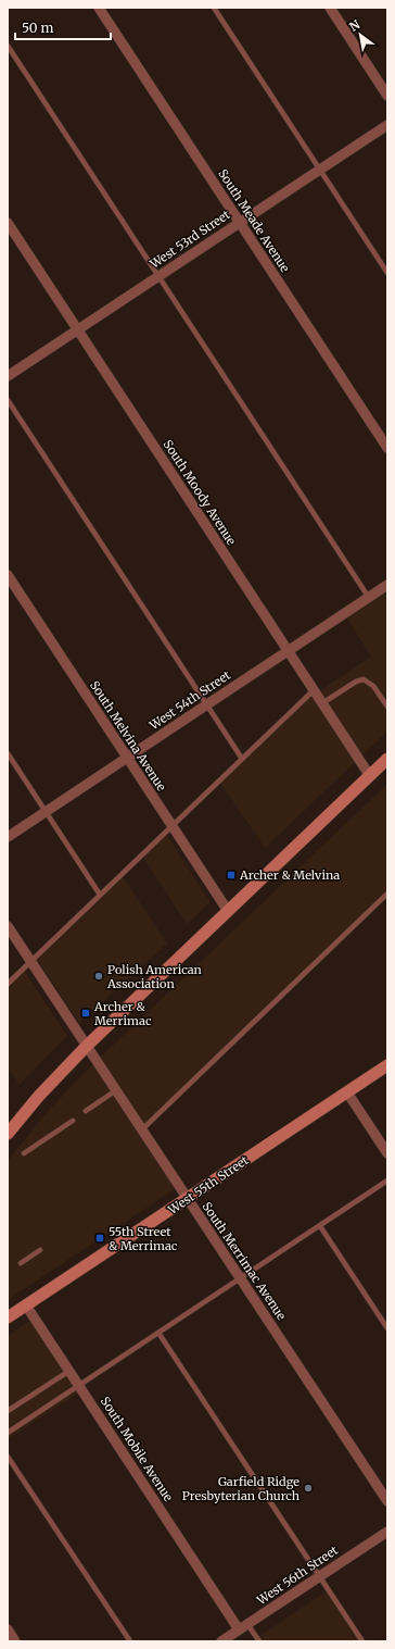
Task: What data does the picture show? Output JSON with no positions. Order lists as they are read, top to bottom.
{
  "streets": {
    "main road": ["West 55th Street"],
    "street": [
      "South Meade Avenue",
      "West 53rd Street",
      "South Moody Avenue",
      "West 54th Street",
      "South Melvina Avenue",
      "South Merrimac Avenue",
      "South Mobile Avenue",
      "West 56th Street"
    ]
  },
  "crossings": [
    ["South Meade Avenue", "West 53rd Street"],
    ["West 53rd Street", "South Moody Avenue"],
    ["South Moody Avenue", "West 54th Street"],
    ["West 54th Street", "South Melvina Avenue"],
    ["West 55th Street", "South Merrimac Avenue"],
    ["West 55th Street", "South Mobile Avenue"],
    ["South Mobile Avenue", "West 56th Street"]
  ],
  "places": {
    "transit": ["Archer & Melvina", "Archer & Merrimac", "55th Street & Merrimac"],
    "other": ["Polish American Association", "Garfield Ridge Presbyterian Church"]
  },
  "scale_bar": "50 m",
  "north": "top left"
}
